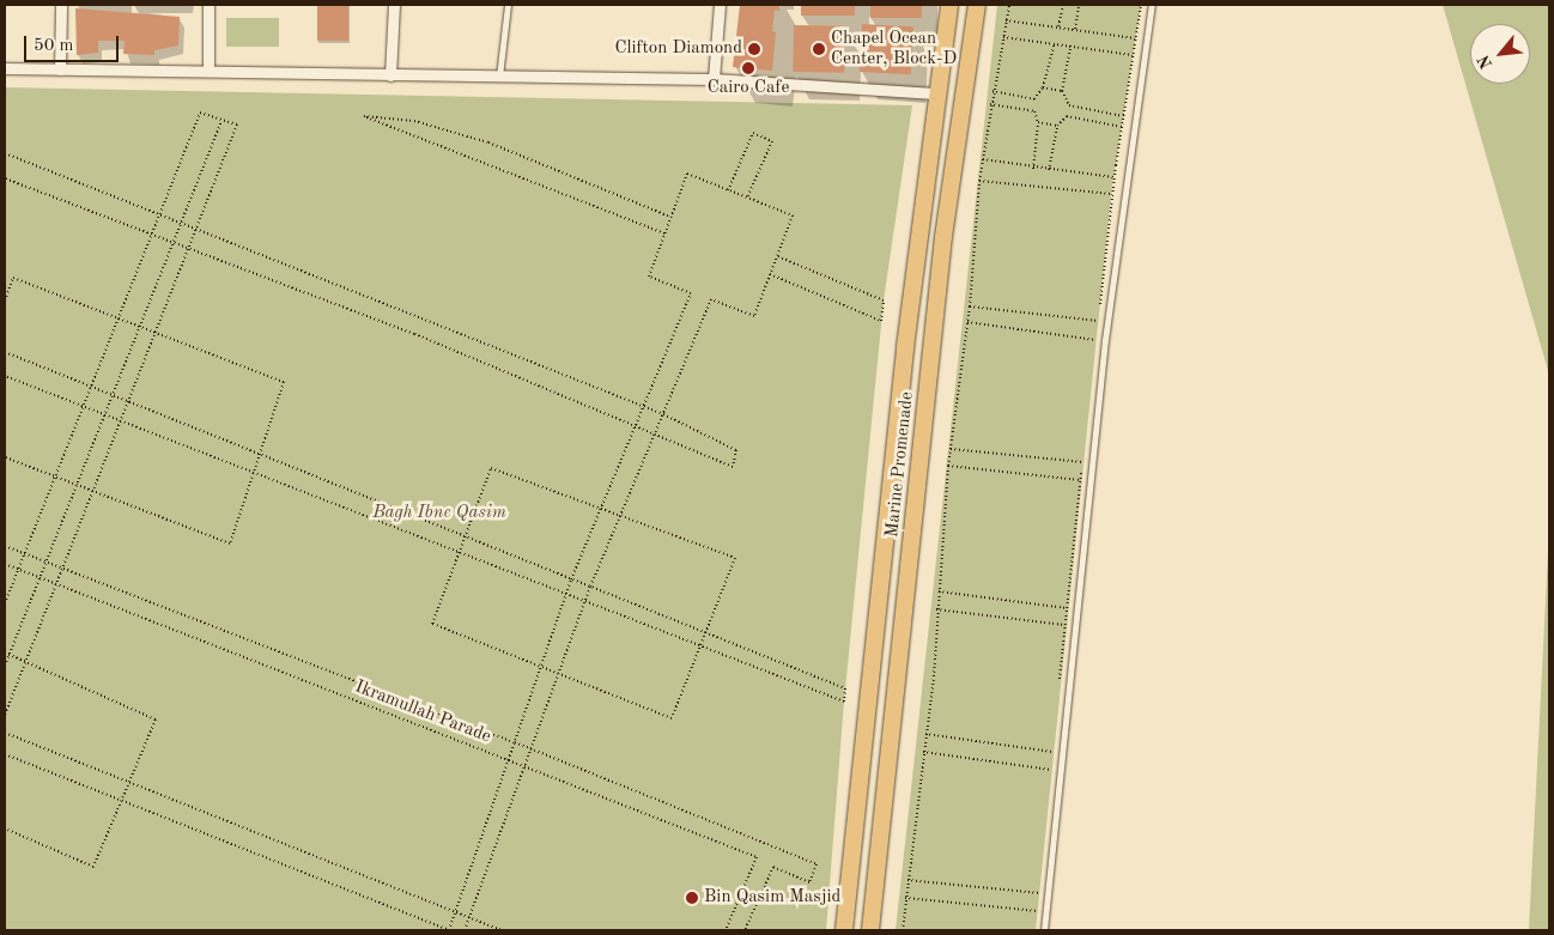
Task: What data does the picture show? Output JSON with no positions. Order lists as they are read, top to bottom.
{
  "streets": {
    "main road": ["Marine Promenade"],
    "path": ["Ikramullah Parade"]
  },
  "parks": ["Bagh Ibne Qasim"],
  "places": [
    "Clifton Diamond",
    "Chapel Ocean Center, Block-D",
    "Cairo Cafe",
    "Bin Qasim Masjid"
  ],
  "scale_bar": "50 m",
  "north": "bottom left"
}
